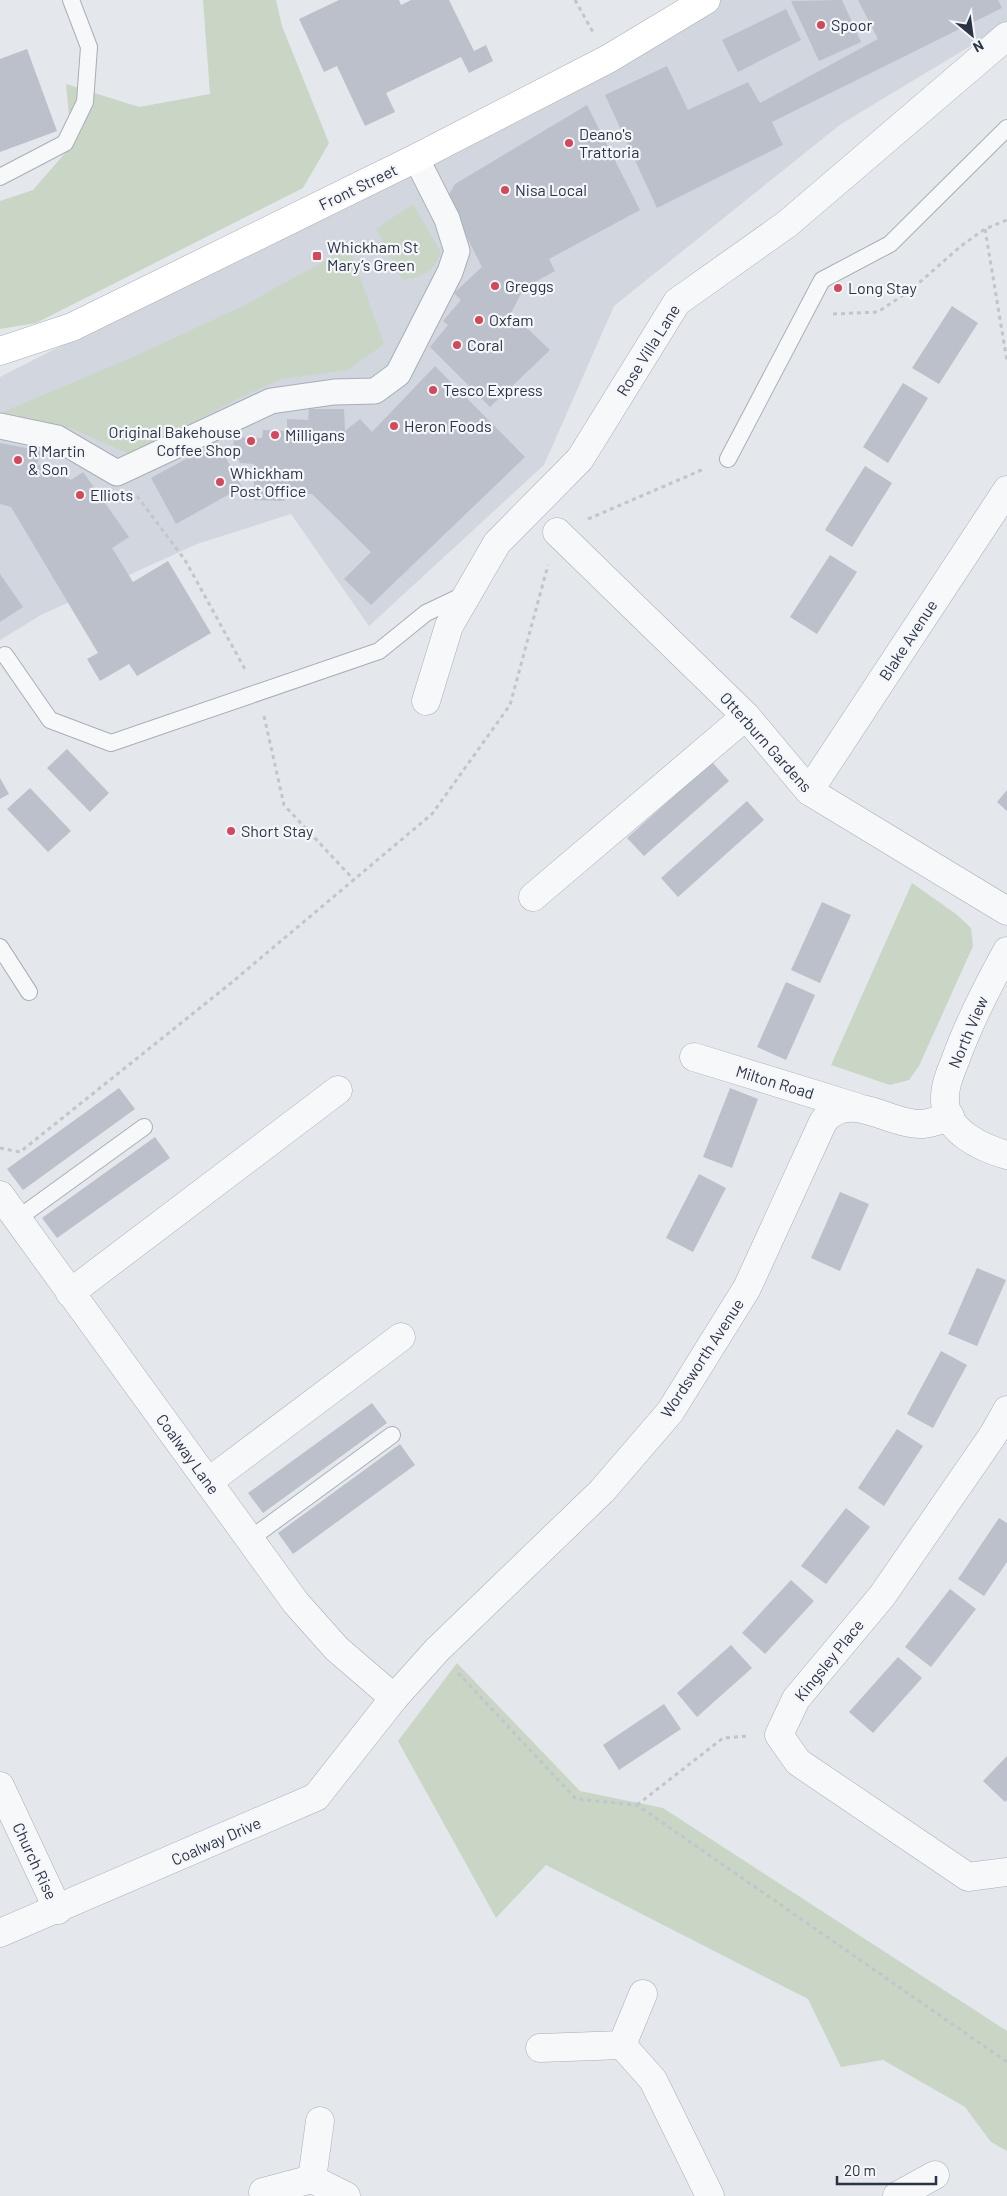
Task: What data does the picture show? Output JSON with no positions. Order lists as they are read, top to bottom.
{
  "streets": {
    "main road": ["Front Street"],
    "street": [
      "Rose Villa Lane",
      "Blake Avenue",
      "Otterburn Gardens",
      "North View",
      "Milton Road",
      "Wordsworth Avenue",
      "Coalway Lane",
      "Kingsley Place",
      "Coalway Drive",
      "Church Rise"
    ]
  },
  "crossings": [
    ["Blake Avenue", "Otterburn Gardens"],
    ["North View", "Wordsworth Avenue"],
    ["Milton Road", "Wordsworth Avenue"],
    ["Wordsworth Avenue", "Coalway Lane"],
    ["Wordsworth Avenue", "Coalway Drive"],
    ["Coalway Lane", "Coalway Drive"],
    ["Coalway Drive", "Church Rise"]
  ],
  "places": {
    "other": [
      "Spoor",
      "Deano's Trattoria",
      "Nisa Local",
      "Greggs",
      "Long Stay",
      "Oxfam",
      "Coral",
      "Tesco Express",
      "Heron Foods",
      "Milligans",
      "Original Bakehouse Coffee Shop",
      "R Martin & Son",
      "Whickham Post Office",
      "Elliots",
      "Short Stay"
    ],
    "transit": ["Whickham St Mary’s Green"]
  },
  "scale_bar": "20 m",
  "north": "bottom right"
}
